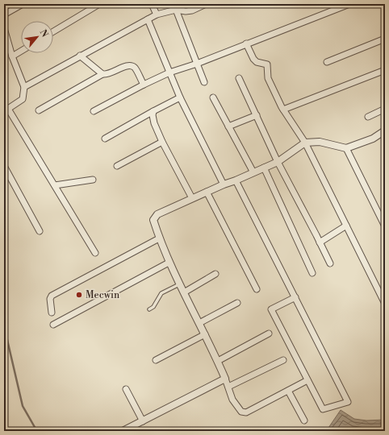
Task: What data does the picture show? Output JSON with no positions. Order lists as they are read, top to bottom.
{
  "places": ["Mecwin"],
  "north": "top right"
}
